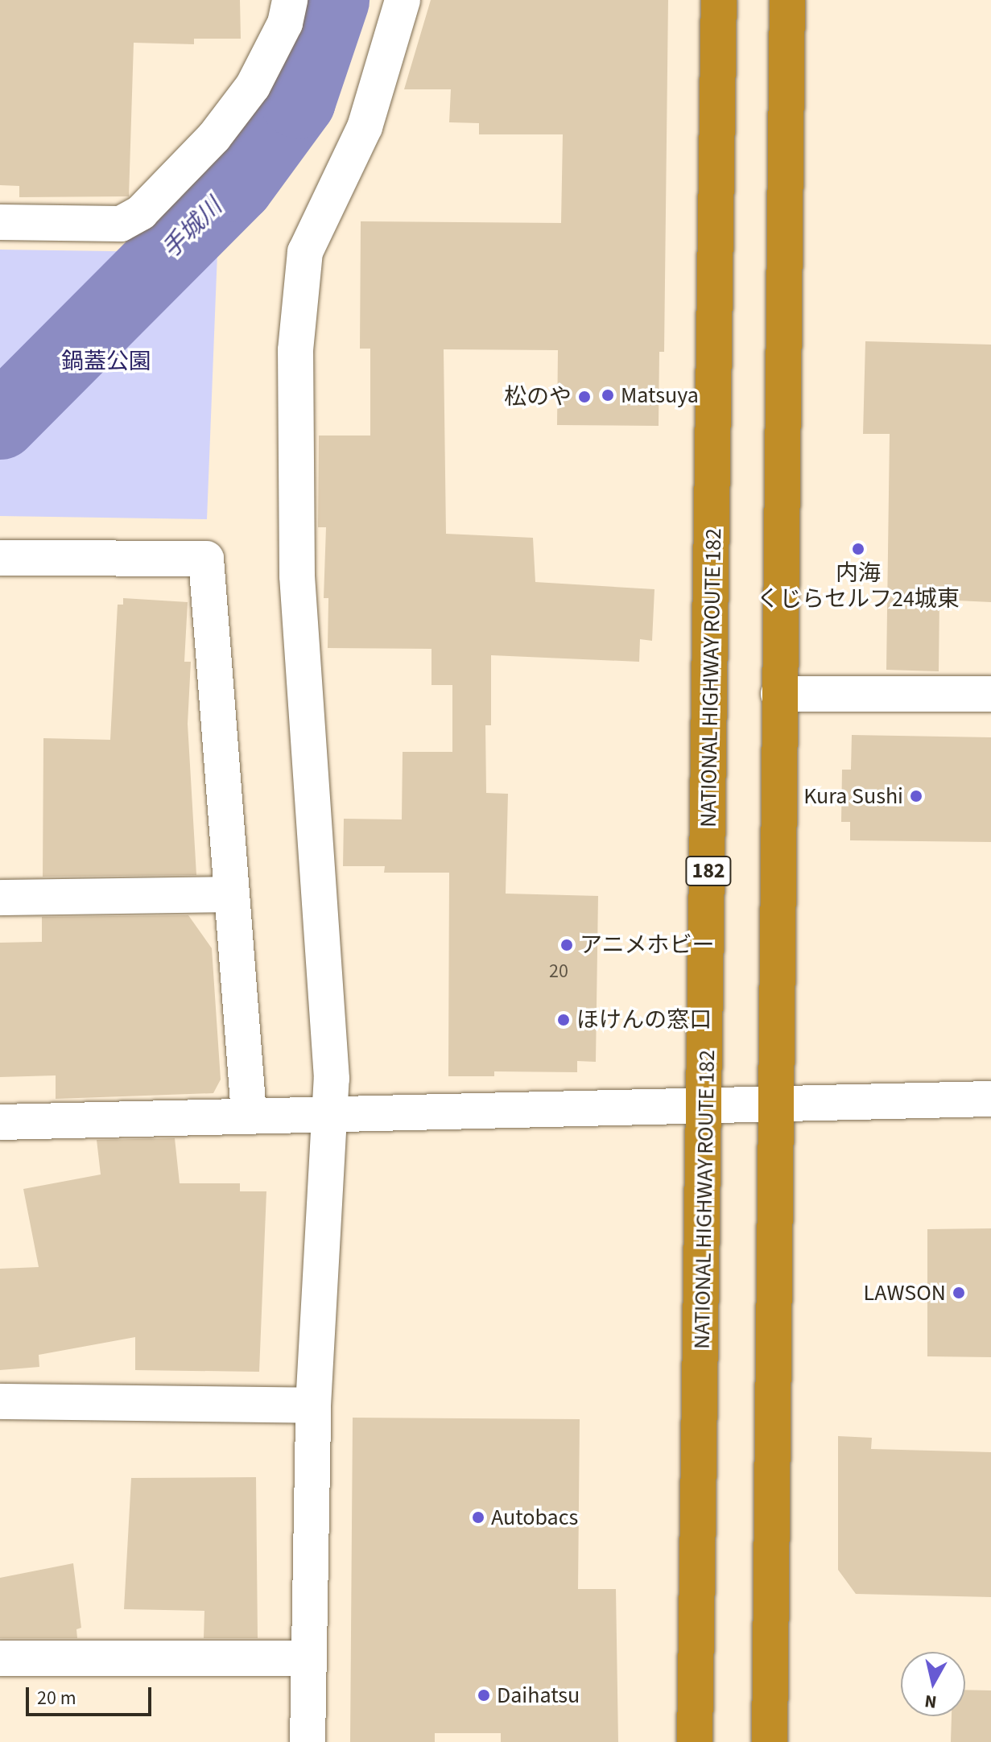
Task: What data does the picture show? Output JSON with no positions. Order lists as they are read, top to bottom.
{
  "streets": {
    "highway": ["NATIONAL HIGHWAY ROUTE 182", "182"]
  },
  "water": ["手城川"],
  "parks": ["鍋蓋公園"],
  "places": [
    "Matsuya",
    "松のや",
    "内海 くじらセルフ24城東",
    "Kura Sushi",
    "アニメホビー",
    "ほけんの窓口",
    "LAWSON",
    "Autobacs",
    "Daihatsu"
  ],
  "house_numbers": ["20"],
  "scale_bar": "20 m",
  "north": "bottom"
}
